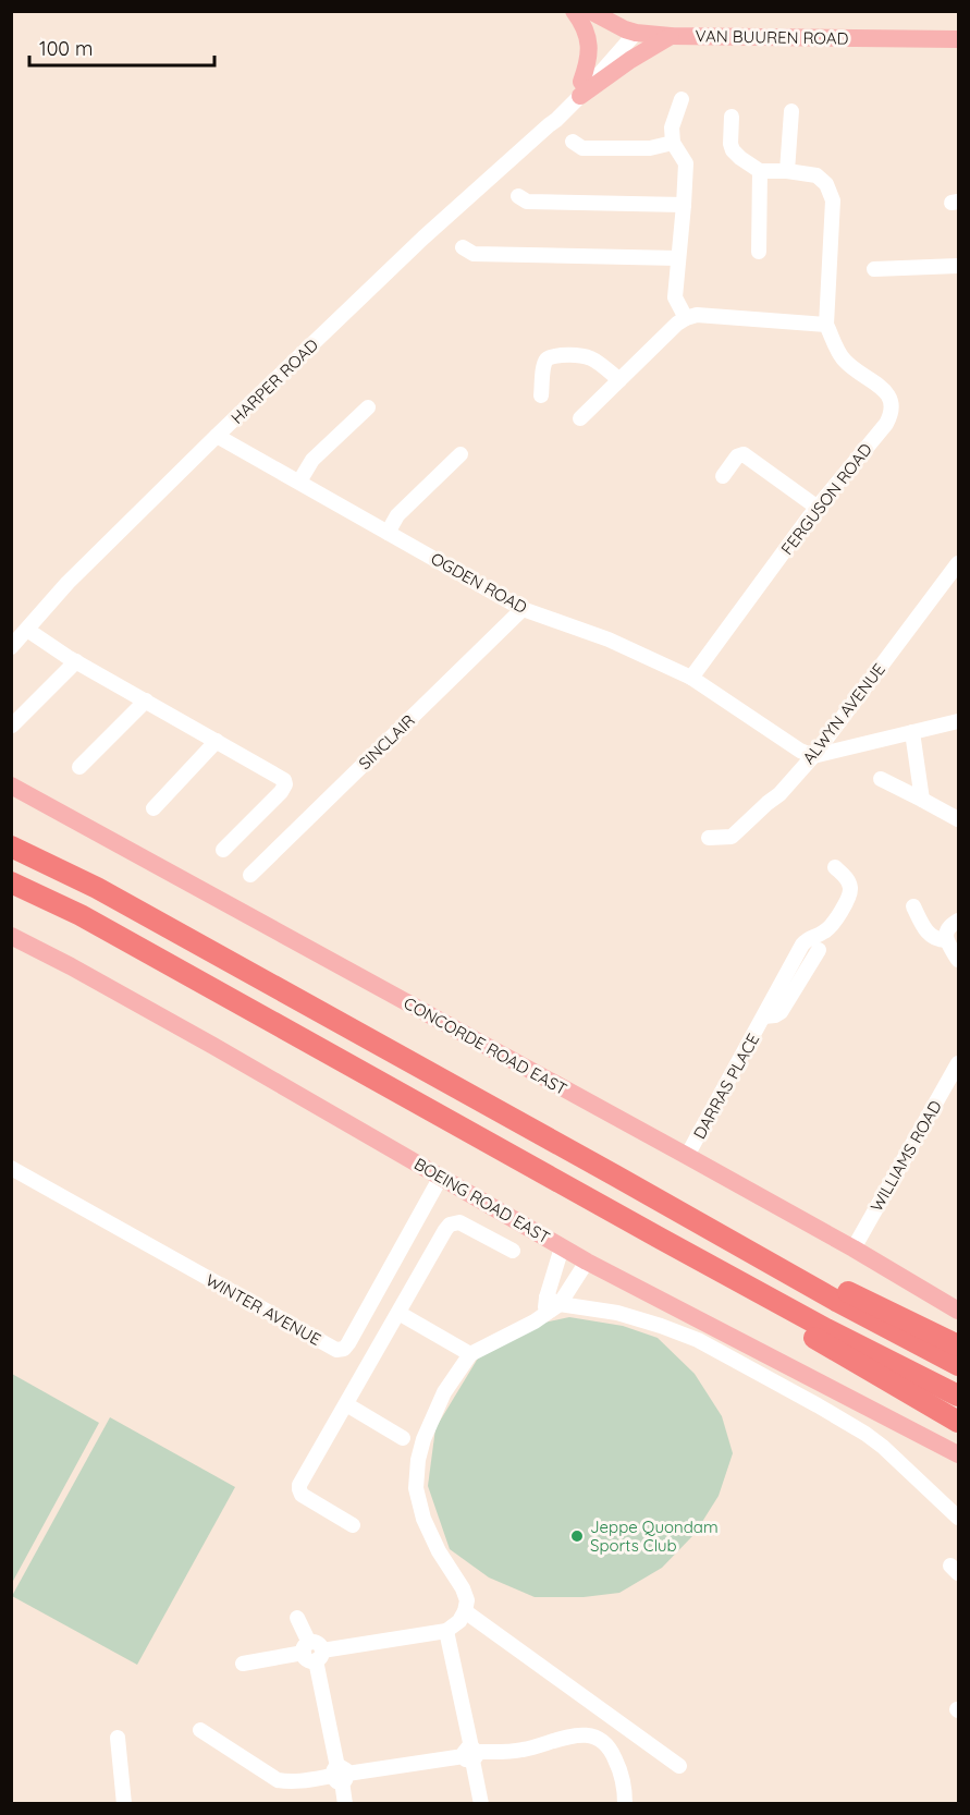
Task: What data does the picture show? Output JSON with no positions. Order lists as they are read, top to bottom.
{
  "streets": {
    "main road": ["VAN BUUREN ROAD", "CONCORDE ROAD EAST", "BOEING ROAD EAST"],
    "street": [
      "HARPER ROAD",
      "FERGUSON ROAD",
      "OGDEN ROAD",
      "ALWYN AVENUE",
      "SINCLAIR",
      "DARRAS PLACE",
      "WILLIAMS ROAD",
      "WINTER AVENUE"
    ]
  },
  "crossings": [
    ["VAN BUUREN ROAD", "HARPER ROAD"],
    ["HARPER ROAD", "OGDEN ROAD"],
    ["FERGUSON ROAD", "OGDEN ROAD"],
    ["OGDEN ROAD", "ALWYN AVENUE"],
    ["OGDEN ROAD", "SINCLAIR"],
    ["CONCORDE ROAD EAST", "DARRAS PLACE"],
    ["CONCORDE ROAD EAST", "WILLIAMS ROAD"],
    ["BOEING ROAD EAST", "WINTER AVENUE"]
  ],
  "places": ["Jeppe Quondam Sports Club"],
  "scale_bar": "100 m"
}
